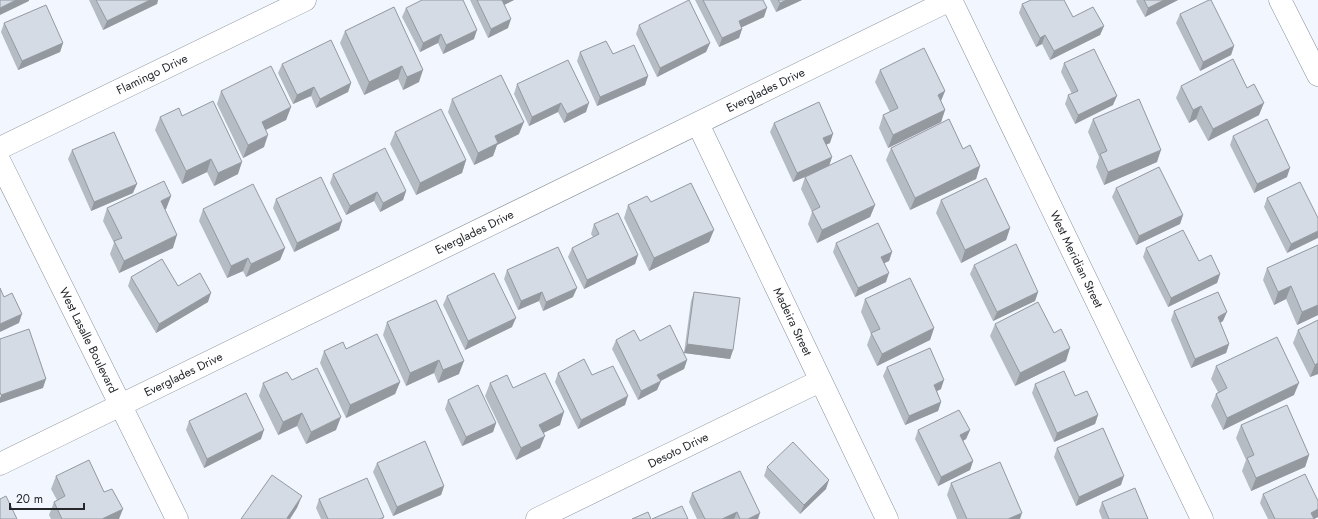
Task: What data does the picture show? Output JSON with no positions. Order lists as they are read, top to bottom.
{
  "streets": {
    "street": [
      "Flamingo Drive",
      "Everglades Drive",
      "West Meridian Street",
      "Madeira Street",
      "West Lasalle Boulevard",
      "Desoto Drive"
    ]
  },
  "crossings": [
    ["Everglades Drive", "West Meridian Street"],
    ["Everglades Drive", "Madeira Street"],
    ["Everglades Drive", "West Lasalle Boulevard"],
    ["Madeira Street", "Desoto Drive"]
  ],
  "scale_bar": "20 m"
}
